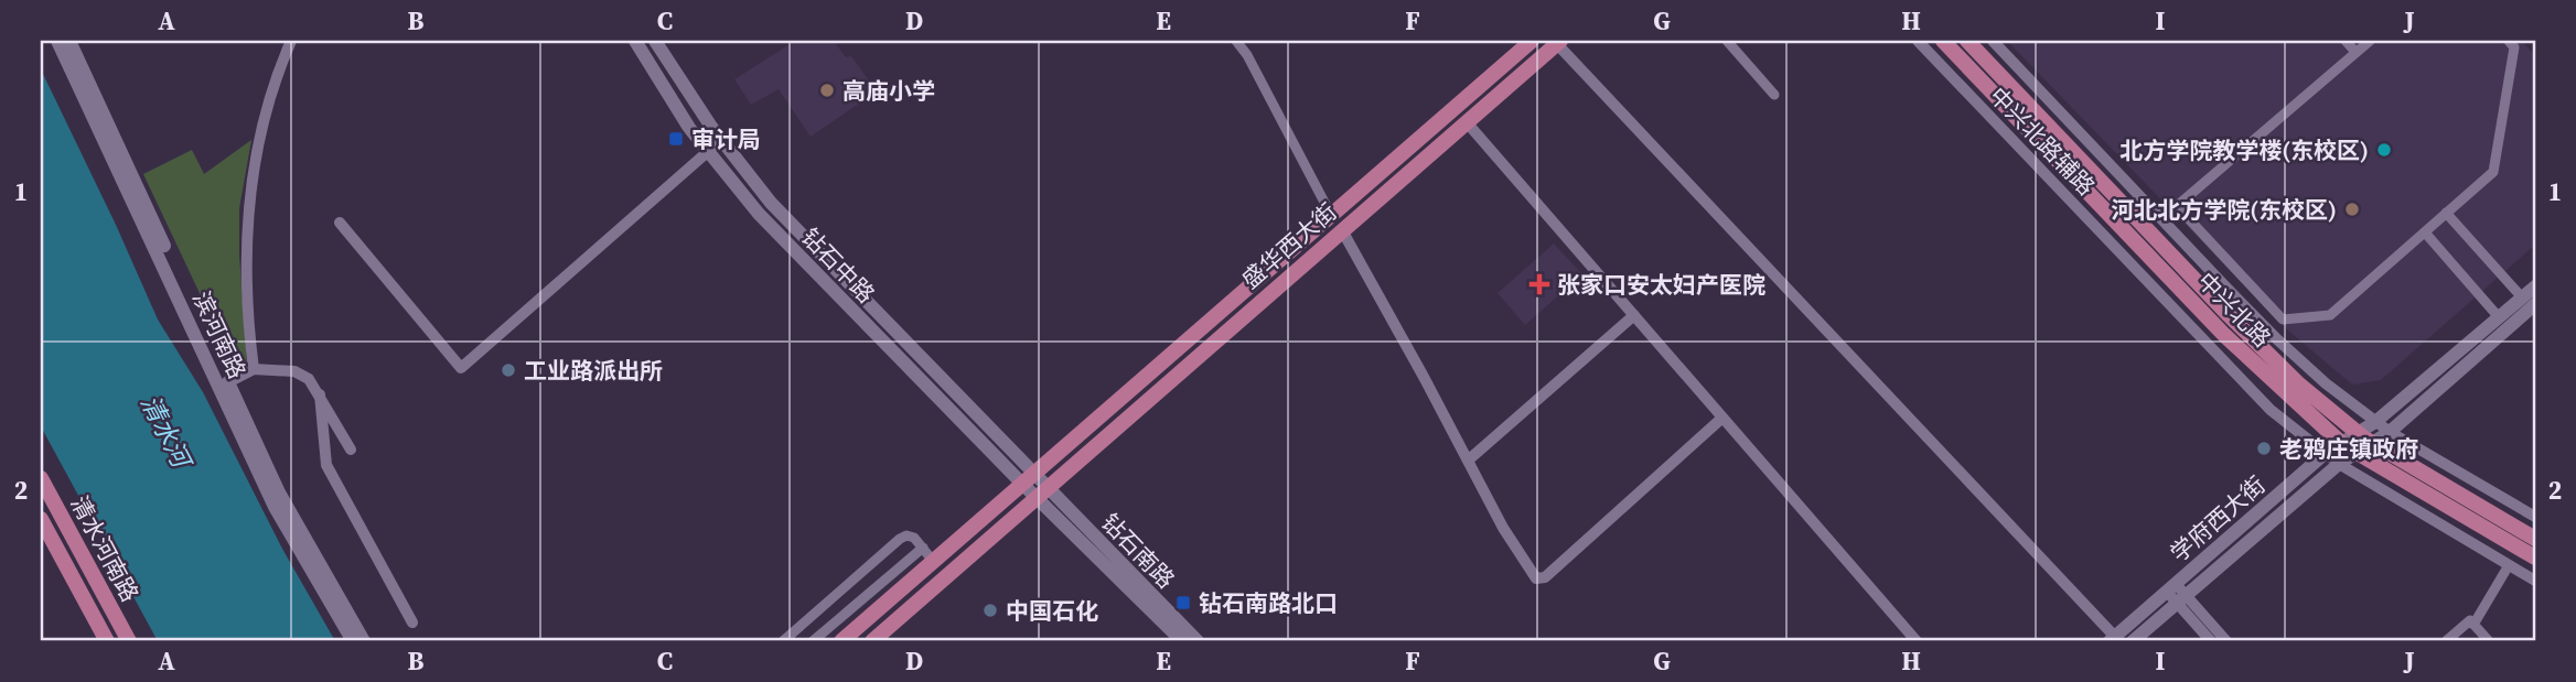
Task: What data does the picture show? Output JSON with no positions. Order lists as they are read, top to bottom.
{
  "streets": {
    "main road": [
      "盛华西大街",
      "钻石中路",
      "中兴北路",
      "滨河南路",
      "学府西大街",
      "清水河南路",
      "钻石南路"
    ],
    "street": ["中兴北路辅路"]
  },
  "crossings": [
    ["中兴北路辅路", "学府西大街"],
    ["盛华西大街", "钻石中路"],
    ["盛华西大街", "钻石南路"],
    ["钻石中路", "钻石南路"],
    ["中兴北路", "学府西大街"]
  ],
  "water": ["清水河"],
  "places": {
    "other": [
      "高庙小学",
      "北方学院教学楼(东校区)",
      "河北北方学院(东校区)",
      "工业路派出所",
      "老鸦庄镇政府",
      "中国石化"
    ],
    "transit": ["审计局", "钻石南路北口"],
    "health": ["张家口安太妇产医院"]
  },
  "grid": {
    "columns": [
      "A",
      "B",
      "C",
      "D",
      "E",
      "F",
      "G",
      "H",
      "I",
      "J"
    ],
    "rows": ["1", "2"]
  }
}
